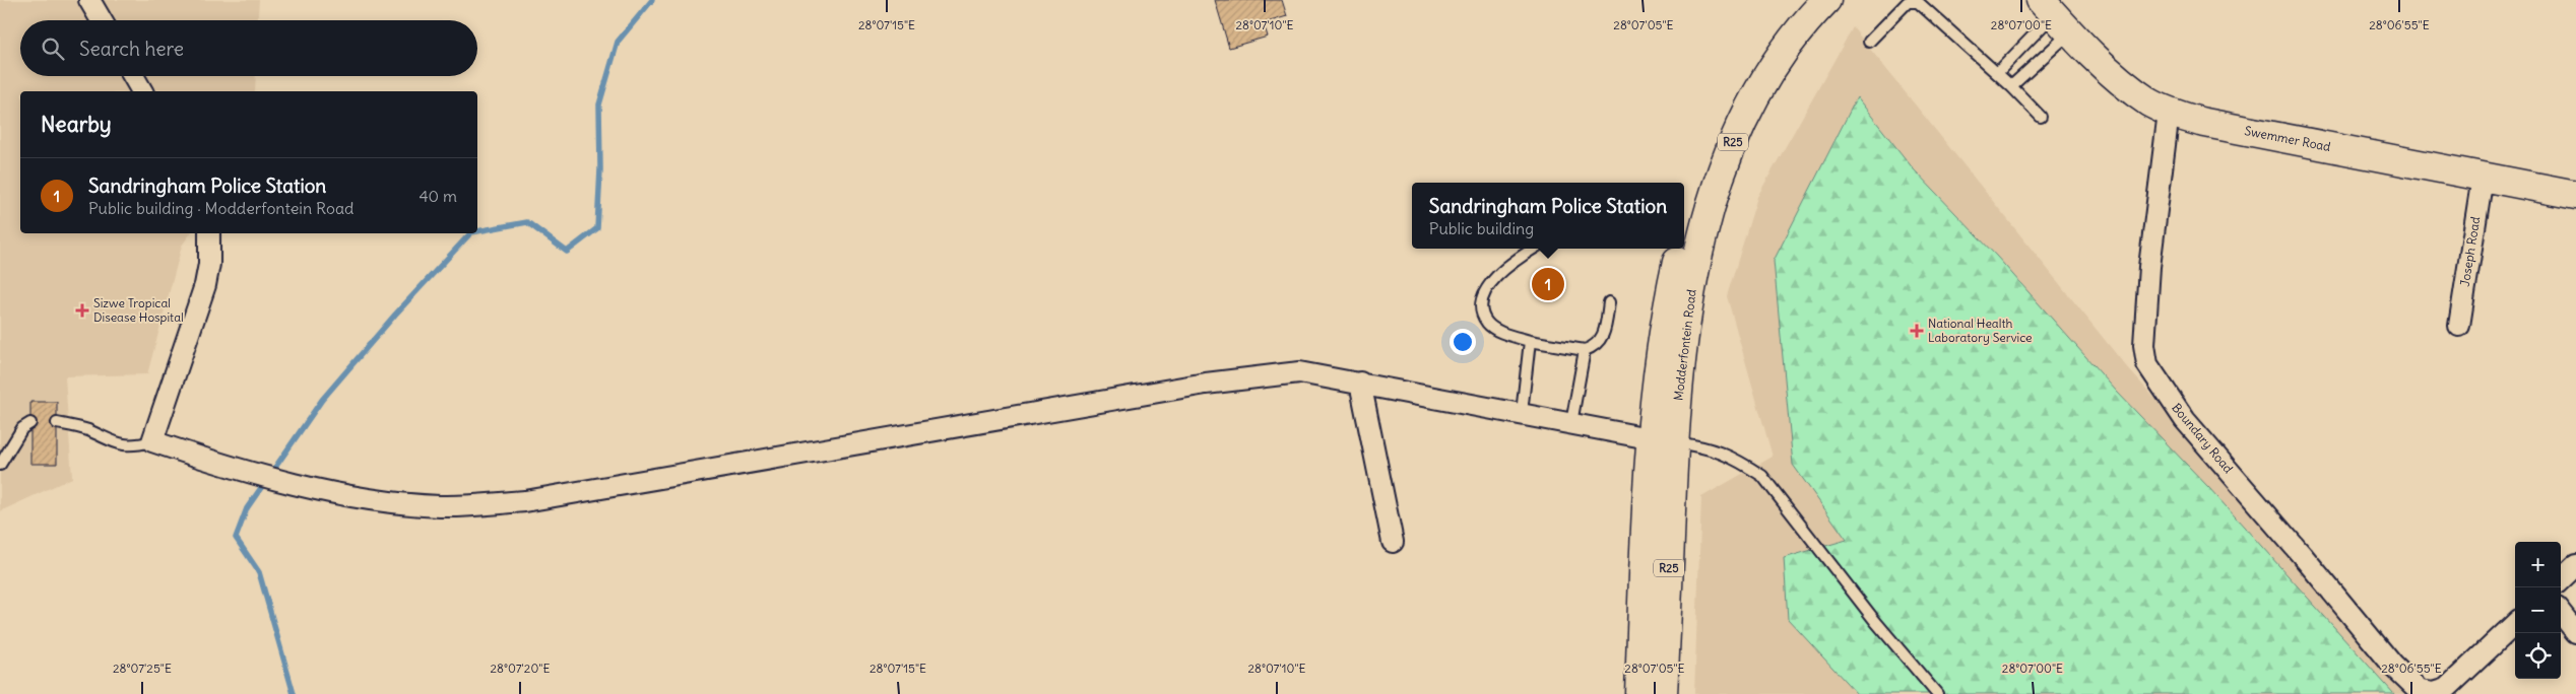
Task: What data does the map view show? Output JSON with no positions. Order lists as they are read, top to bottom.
{
  "streets": {
    "main road": ["Swemmer Road", "R25", "Modderfontein Road"],
    "street": ["Joseph Road", "Boundary Road"]
  },
  "crossings": [
    ["Swemmer Road", "Joseph Road"],
    ["Swemmer Road", "Boundary Road"]
  ],
  "places": {
    "health": ["Sizwe Tropical Disease Hospital", "National Health Laboratory Service"]
  },
  "page": {
    "search": "Search here",
    "heading": "Nearby",
    "list": [
      {
        "mark": "1",
        "name": "Sandringham Police Station",
        "note": "Public building · Modderfontein Road",
        "value": "40 m"
      }
    ],
    "popup": ["Sandringham Police Station", "Public building"],
    "pins": "1",
    "map_buttons": ["+", "−"]
  },
  "coordinates": [
    "28°07'15\"E",
    "28°07'10\"E",
    "28°07'05\"E",
    "28°07'00\"E",
    "28°06'55\"E",
    "28°07'25\"E",
    "28°07'20\"E"
  ]
}
